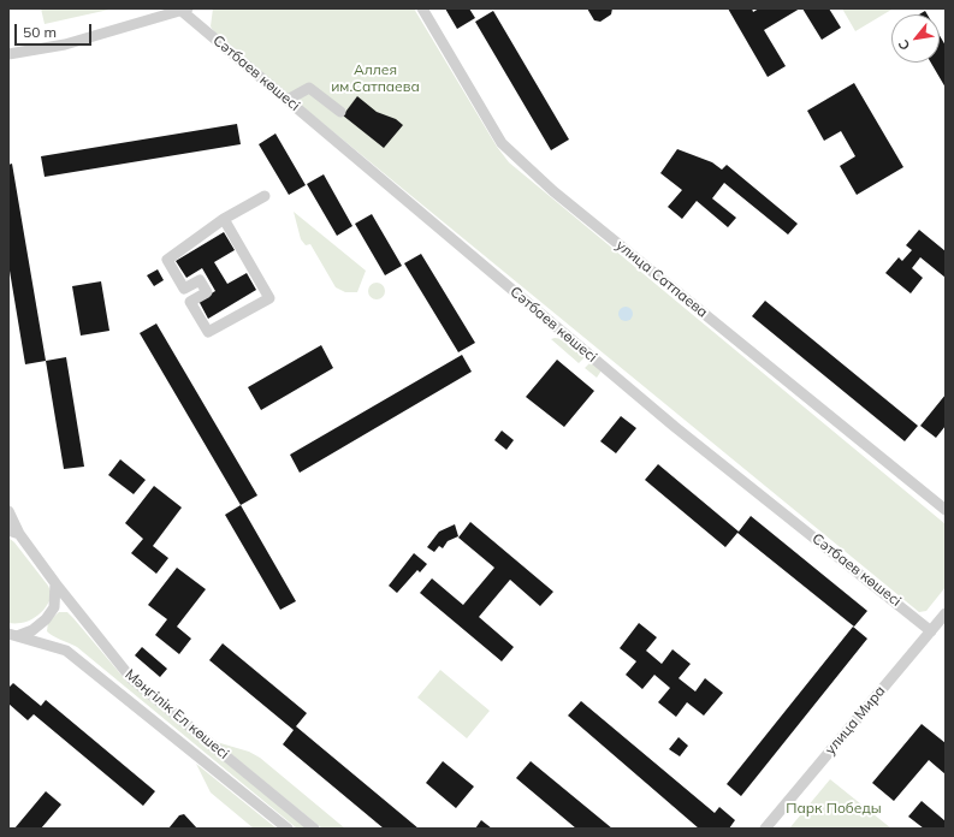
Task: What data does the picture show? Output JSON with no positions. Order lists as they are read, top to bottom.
{
  "streets": {
    "street": [
      "Сәтбаев көшесі",
      "улица Сатпаева",
      "Мәңгілік Ел көшесі",
      "улица Мира"
    ]
  },
  "crossings": [
    ["Сәтбаев көшесі", "улица Мира"]
  ],
  "parks": ["Аллея им.Сатпаева", "Парк Победы"],
  "scale_bar": "50 m",
  "north": "bottom left"
}
